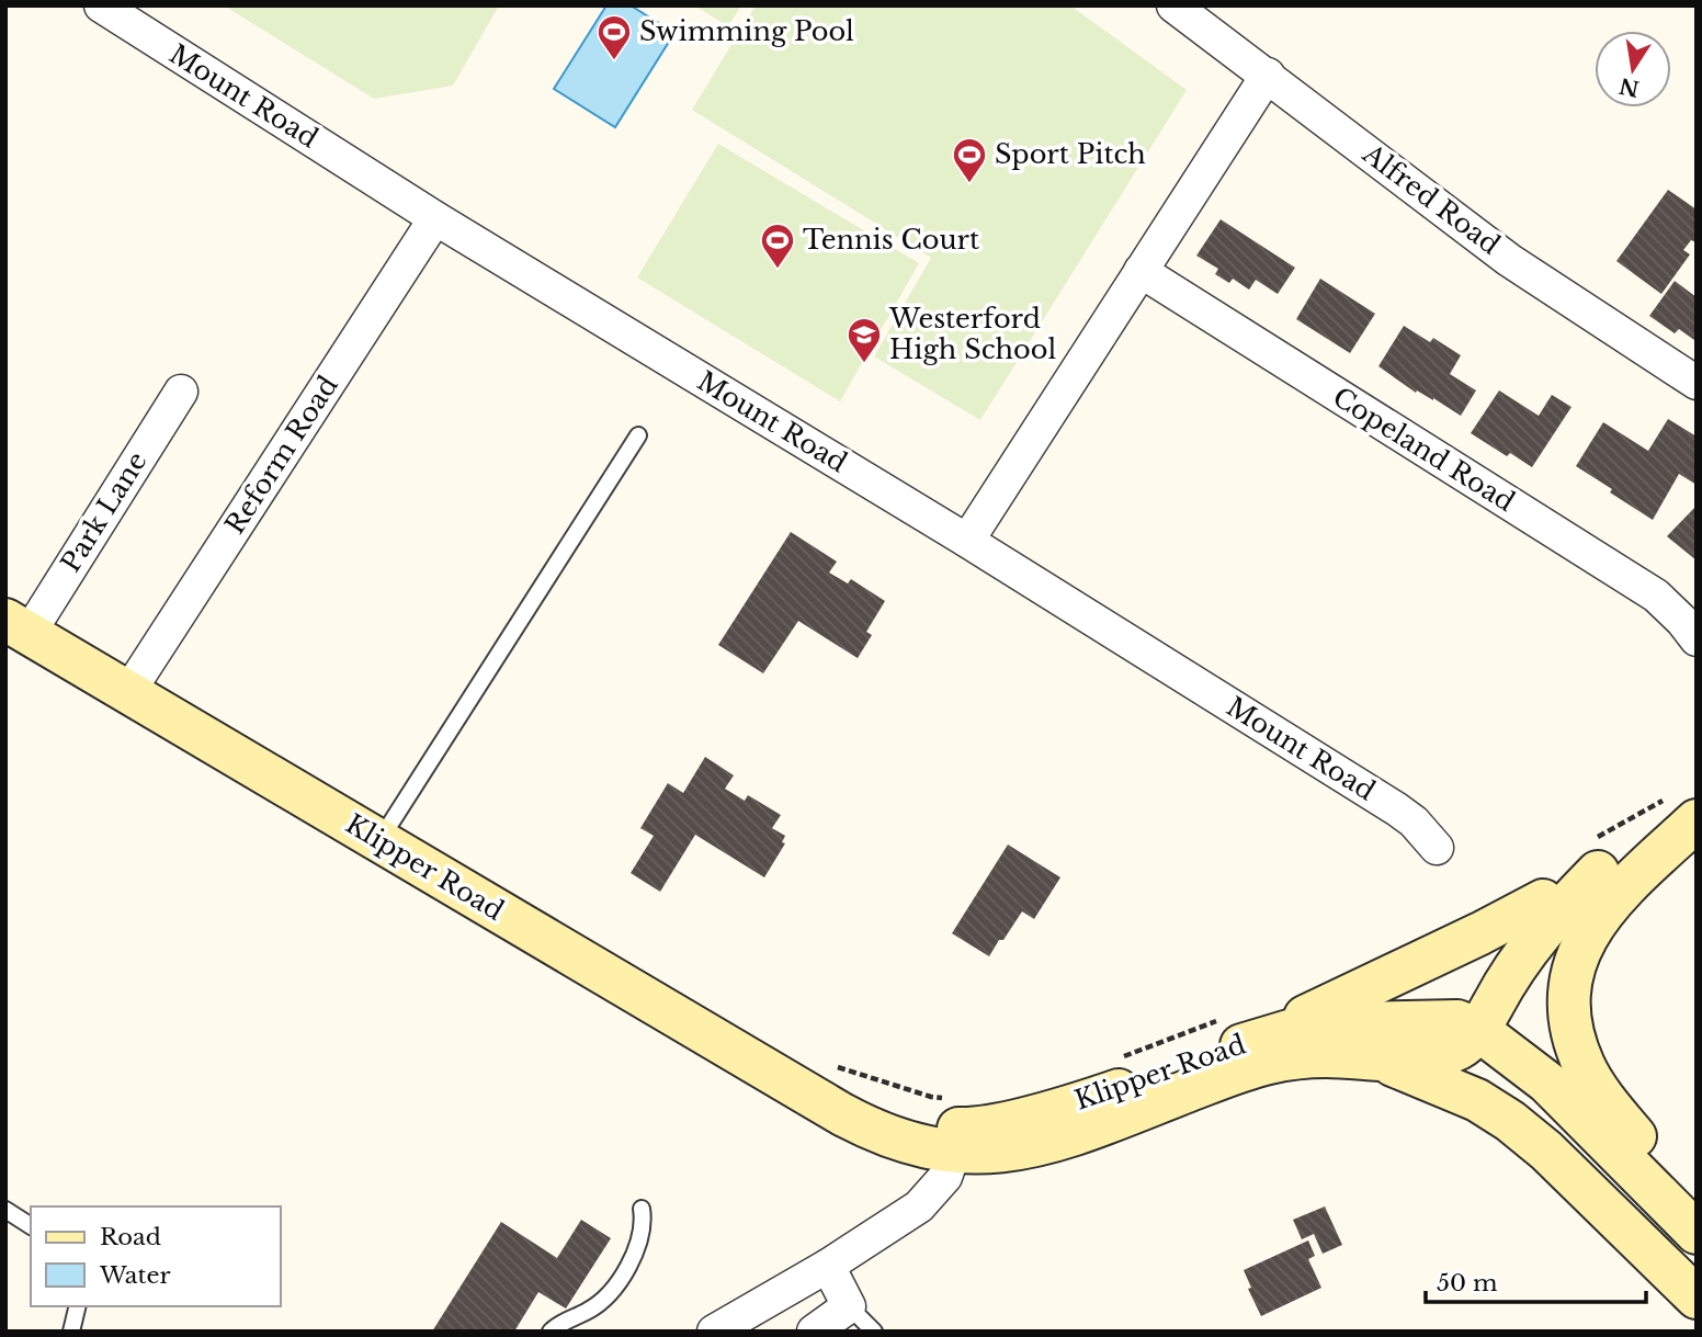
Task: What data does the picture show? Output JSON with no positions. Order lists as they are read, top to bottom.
{
  "streets": {
    "main road": ["Klipper Road"],
    "street": [
      "Mount Road",
      "Alfred Road",
      "Copeland Road",
      "Reform Road",
      "Park Lane"
    ]
  },
  "crossings": [
    ["Mount Road", "Reform Road"],
    ["Reform Road", "Klipper Road"],
    ["Park Lane", "Klipper Road"]
  ],
  "places": {
    "sports": ["Swimming Pool", "Sport Pitch", "Tennis Court"],
    "school or university": ["Westerford High School"]
  },
  "legend": ["Road", "Water"],
  "scale_bar": "50 m",
  "north": "bottom"
}
